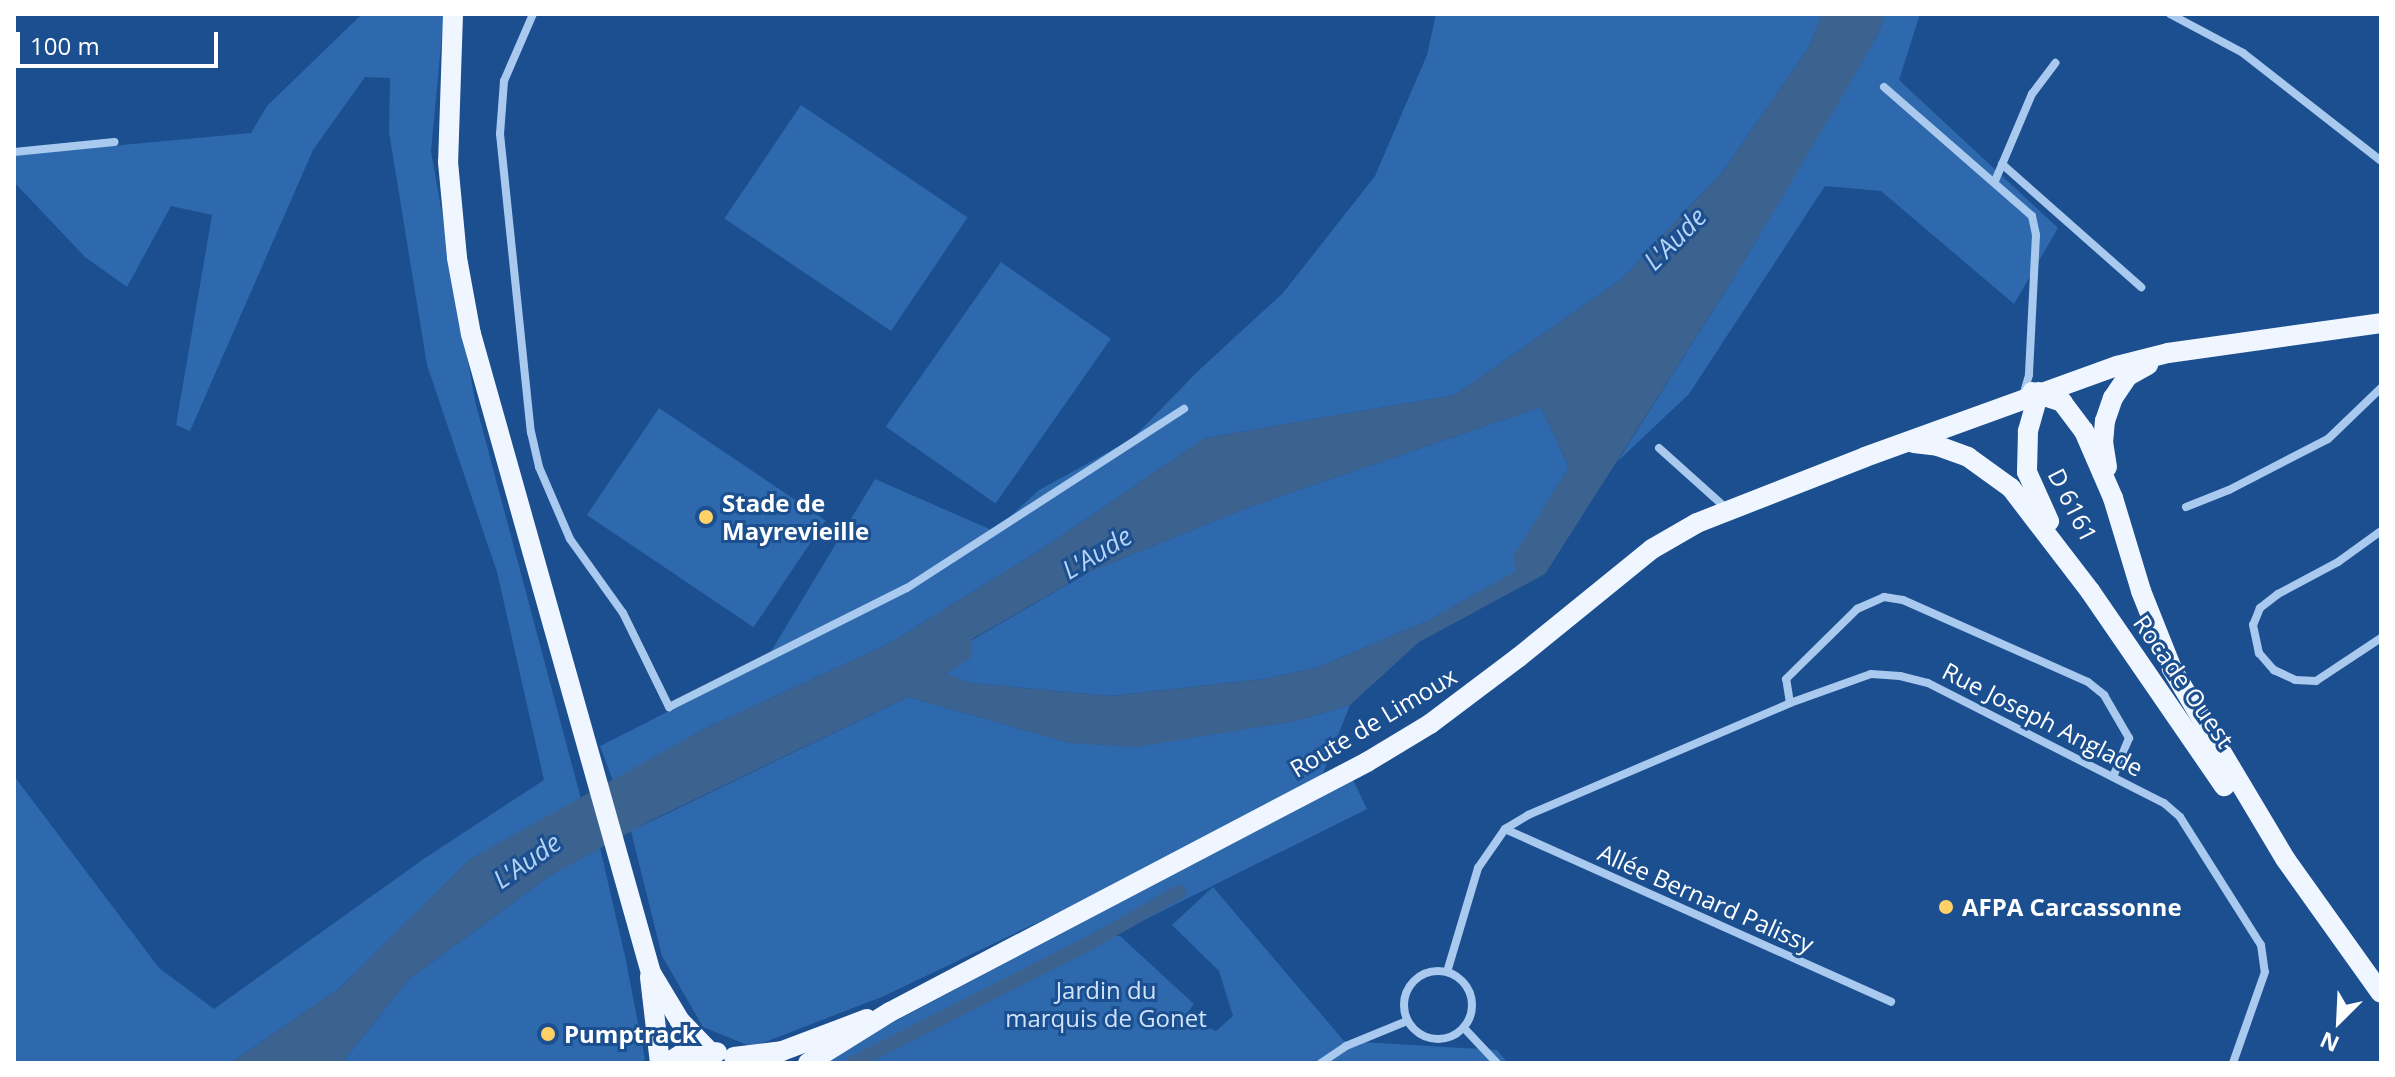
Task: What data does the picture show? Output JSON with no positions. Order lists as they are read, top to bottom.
{
  "streets": {
    "main road": ["D 6161", "Rocade Ouest", "Route de Limoux"],
    "street": ["Rue Joseph Anglade", "Allée Bernard Palissy"]
  },
  "crossings": [
    ["D 6161", "Rocade Ouest"],
    ["D 6161", "Route de Limoux"],
    ["Rue Joseph Anglade", "Allée Bernard Palissy"]
  ],
  "water": ["L'Aude"],
  "parks": ["Jardin du marquis de Gonet"],
  "places": ["Stade de Mayrevieille", "AFPA Carcassonne", "Pumptrack"],
  "scale_bar": "100 m",
  "north": "bottom left"
}
